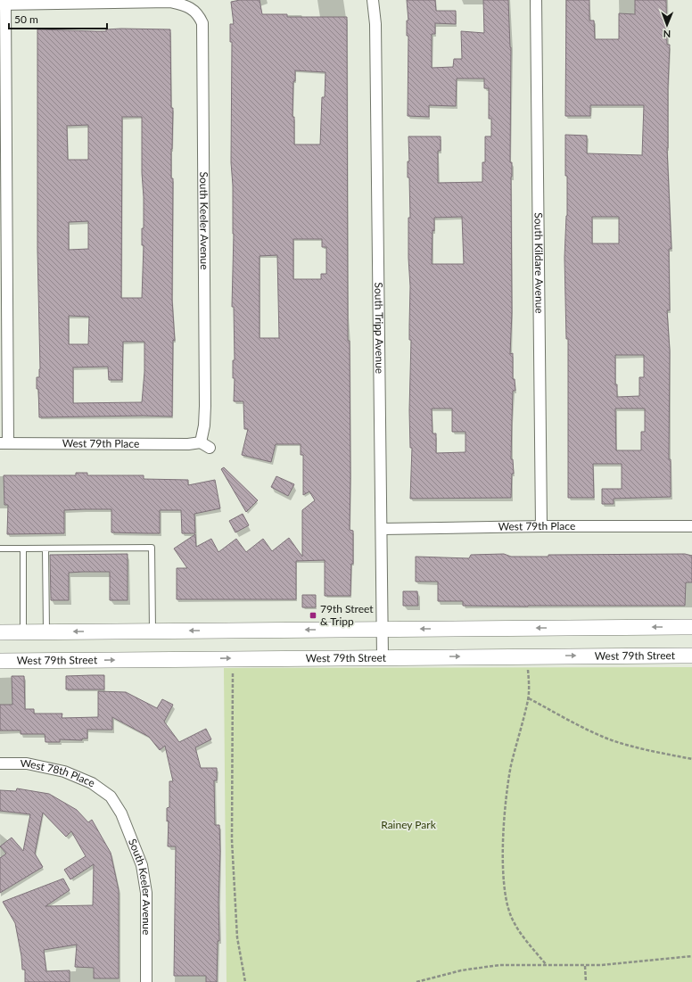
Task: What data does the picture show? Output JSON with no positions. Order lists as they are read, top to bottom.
{
  "streets": {
    "main road": ["West 79th Street"],
    "street": [
      "South Keeler Avenue",
      "South Kildare Avenue",
      "South Tripp Avenue",
      "West 79th Place",
      "West 78th Place"
    ]
  },
  "crossings": [
    ["South Keeler Avenue", "West 79th Place"],
    ["South Keeler Avenue", "West 78th Place"],
    ["South Kildare Avenue", "West 79th Place"],
    ["South Tripp Avenue", "West 79th Place"],
    ["South Tripp Avenue", "West 79th Street"]
  ],
  "parks": ["Rainey Park"],
  "places": {
    "transit": ["79th Street & Tripp"]
  },
  "scale_bar": "50 m",
  "north": "bottom"
}
